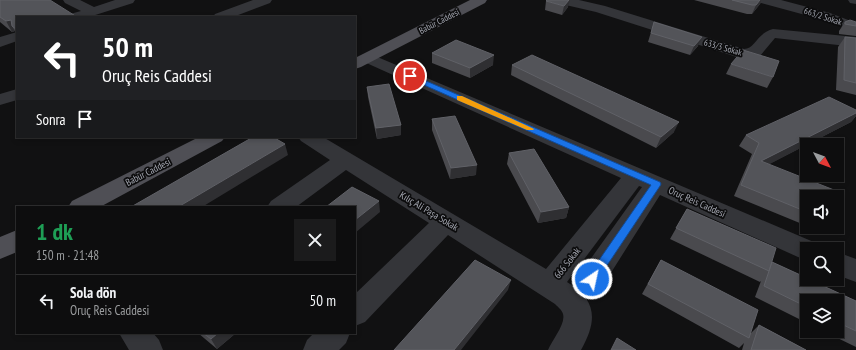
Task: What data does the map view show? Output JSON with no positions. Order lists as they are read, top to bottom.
{
  "streets": {
    "main road": ["Babür Caddesi"],
    "street": [
      "663/2 Sokak",
      "633/3 Sokak",
      "Oruç Reis Caddesi",
      "Kılıç Ali Paşa Sokak",
      "666 Sokak"
    ]
  },
  "crossings": [
    ["Babür Caddesi", "Oruç Reis Caddesi"],
    ["Oruç Reis Caddesi", "666 Sokak"],
    ["Kılıç Ali Paşa Sokak", "666 Sokak"]
  ],
  "north": "bottom right",
  "page": {
    "turn": ["50 m", "Oruç Reis Caddesi"],
    "then": "Sonra",
    "heading": ["1 dk", "150 m · 21:48"],
    "list": [
      {
        "name": "Sola dön",
        "note": "Oruç Reis Caddesi",
        "value": "50 m"
      }
    ]
  }
}
